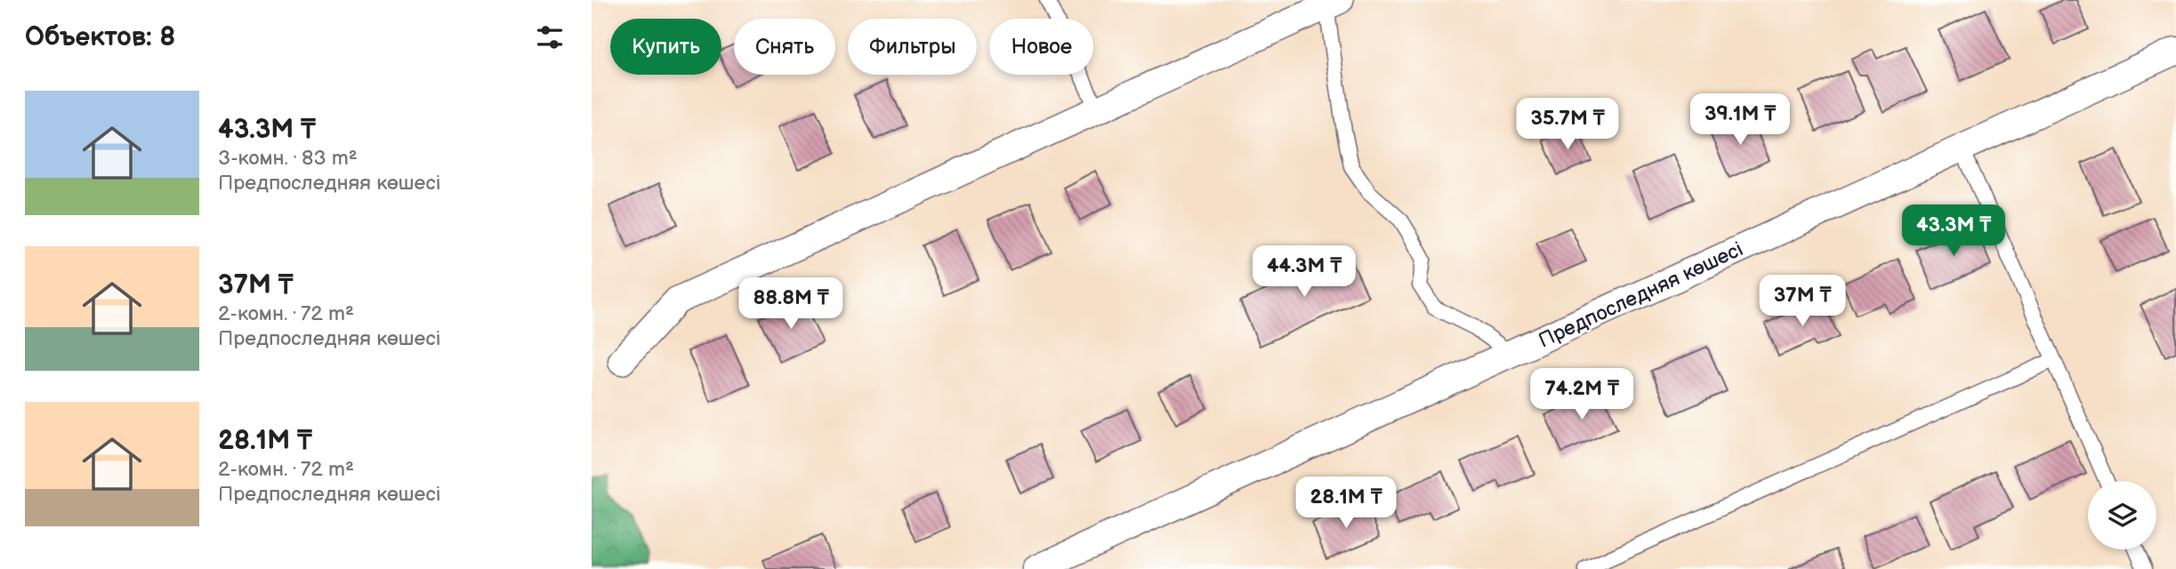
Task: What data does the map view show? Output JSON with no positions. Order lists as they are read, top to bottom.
{
  "streets": {
    "street": ["Предпоследняя көшесі"]
  },
  "page": {
    "heading": "Объектов: 8",
    "chip": [
      "Купить",
      "Снять",
      "Фильтры",
      "Новое"
    ],
    "list": [
      {
        "name": "43.3M ₸",
        "note": "3-комн. · 83 m² · Предпоследняя көшесі"
      },
      {
        "name": "37M ₸",
        "note": "2-комн. · 72 m² · Предпоследняя көшесі"
      },
      {
        "name": "28.1M ₸",
        "note": "2-комн. · 72 m² · Предпоследняя көшесі"
      }
    ],
    "price": [
      "39.1M ₸",
      "35.7M ₸",
      "43.3M ₸",
      "44.3M ₸",
      "37M ₸",
      "88.8M ₸",
      "74.2M ₸",
      "28.1M ₸"
    ]
  }
}
